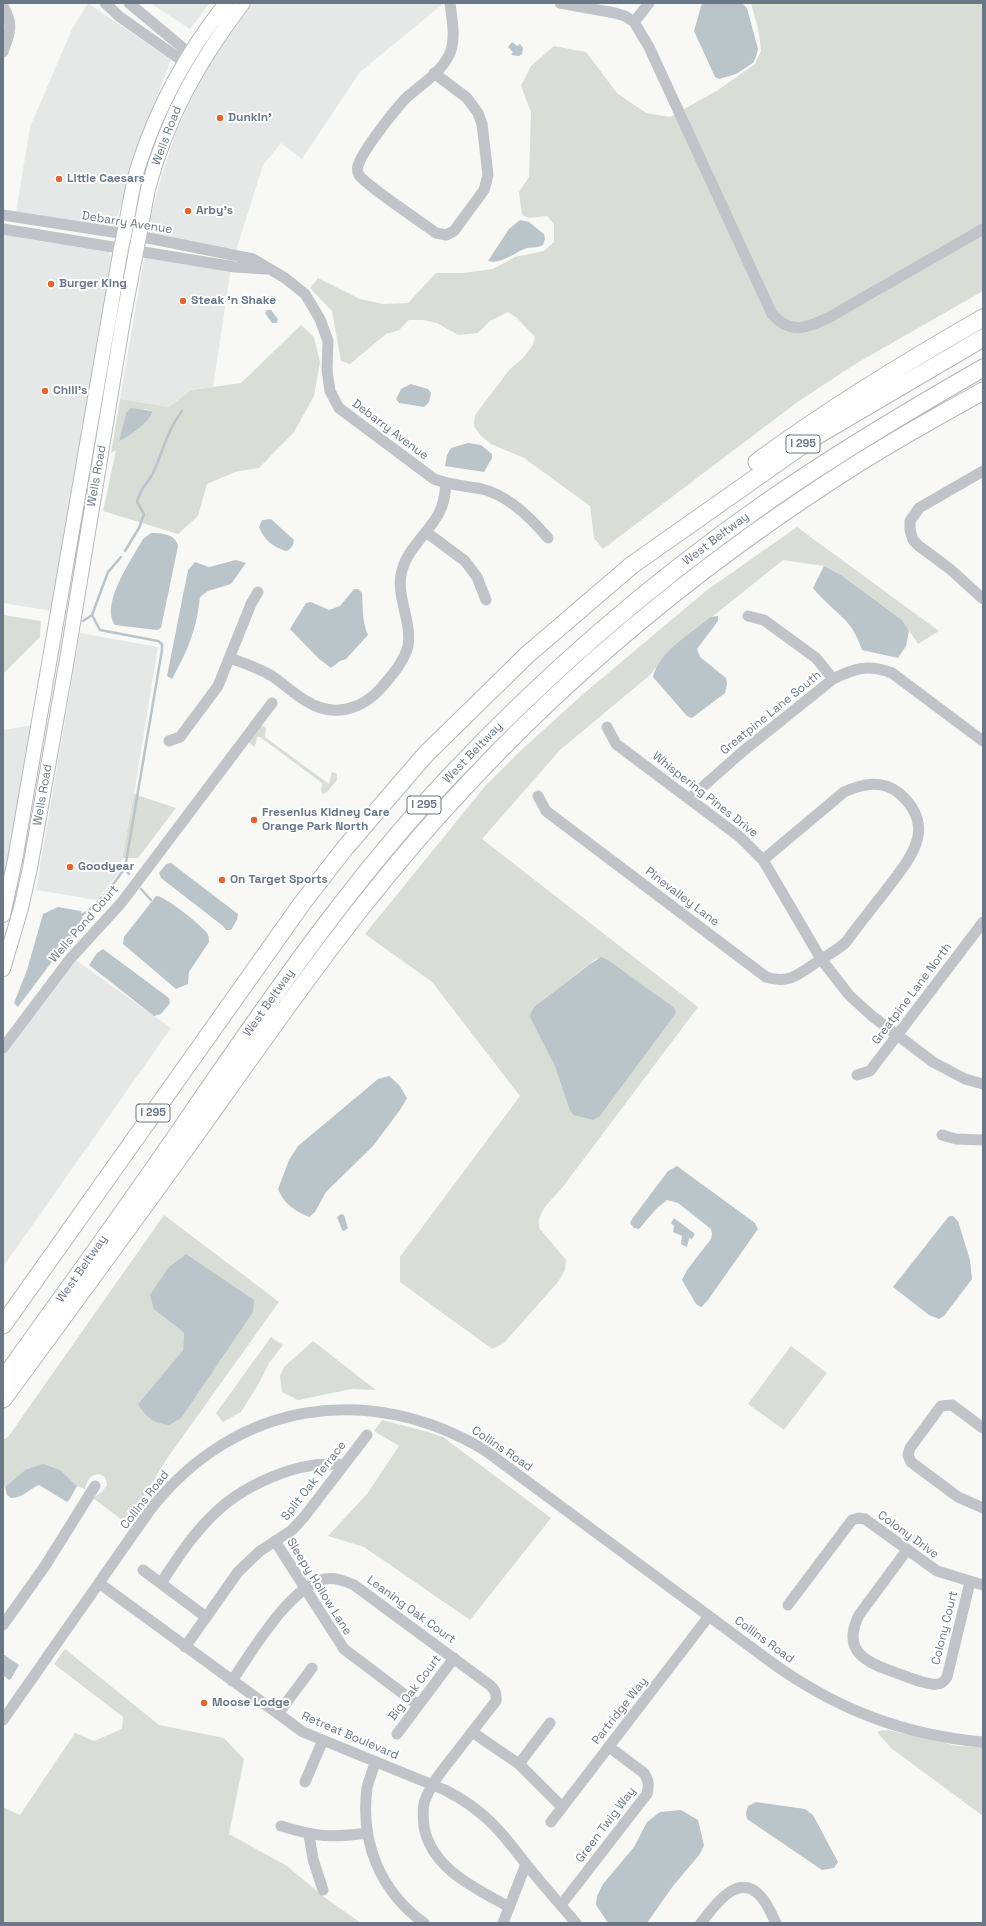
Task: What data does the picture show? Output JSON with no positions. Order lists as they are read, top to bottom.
{
  "streets": {
    "highway": ["I 295", "West Beltway"],
    "main road": ["Wells Road"],
    "street": [
      "Debarry Avenue",
      "Greatpine Lane South",
      "Whispering Pines Drive",
      "Pinevalley Lane",
      "Wells Pond Court",
      "Greatpine Lane North",
      "Collins Road",
      "Split Oak Terrace",
      "Colony Drive",
      "Sleepy Hollow Lane",
      "Leaning Oak Court",
      "Colony Court",
      "Big Oak Court",
      "Partridge Way",
      "Retreat Boulevard",
      "Green Twig Way"
    ]
  },
  "crossings": [
    ["Wells Road", "Debarry Avenue"],
    ["Greatpine Lane South", "Whispering Pines Drive"],
    ["Whispering Pines Drive", "Pinevalley Lane"],
    ["Whispering Pines Drive", "Greatpine Lane North"],
    ["Collins Road", "Partridge Way"],
    ["Collins Road", "Retreat Boulevard"],
    ["Split Oak Terrace", "Sleepy Hollow Lane"],
    ["Split Oak Terrace", "Retreat Boulevard"],
    ["Colony Drive", "Colony Court"],
    ["Sleepy Hollow Lane", "Leaning Oak Court"],
    ["Sleepy Hollow Lane", "Big Oak Court"],
    ["Leaning Oak Court", "Big Oak Court"],
    ["Leaning Oak Court", "Retreat Boulevard"],
    ["Partridge Way", "Green Twig Way"],
    ["Retreat Boulevard", "Green Twig Way"]
  ],
  "places": [
    "Dunkin'",
    "Little Caesars",
    "Arby's",
    "Burger King",
    "Steak 'n Shake",
    "Chili's",
    "Fresenius Kidney Care Orange Park North",
    "Goodyear",
    "On Target Sports",
    "Moose Lodge"
  ]
}
